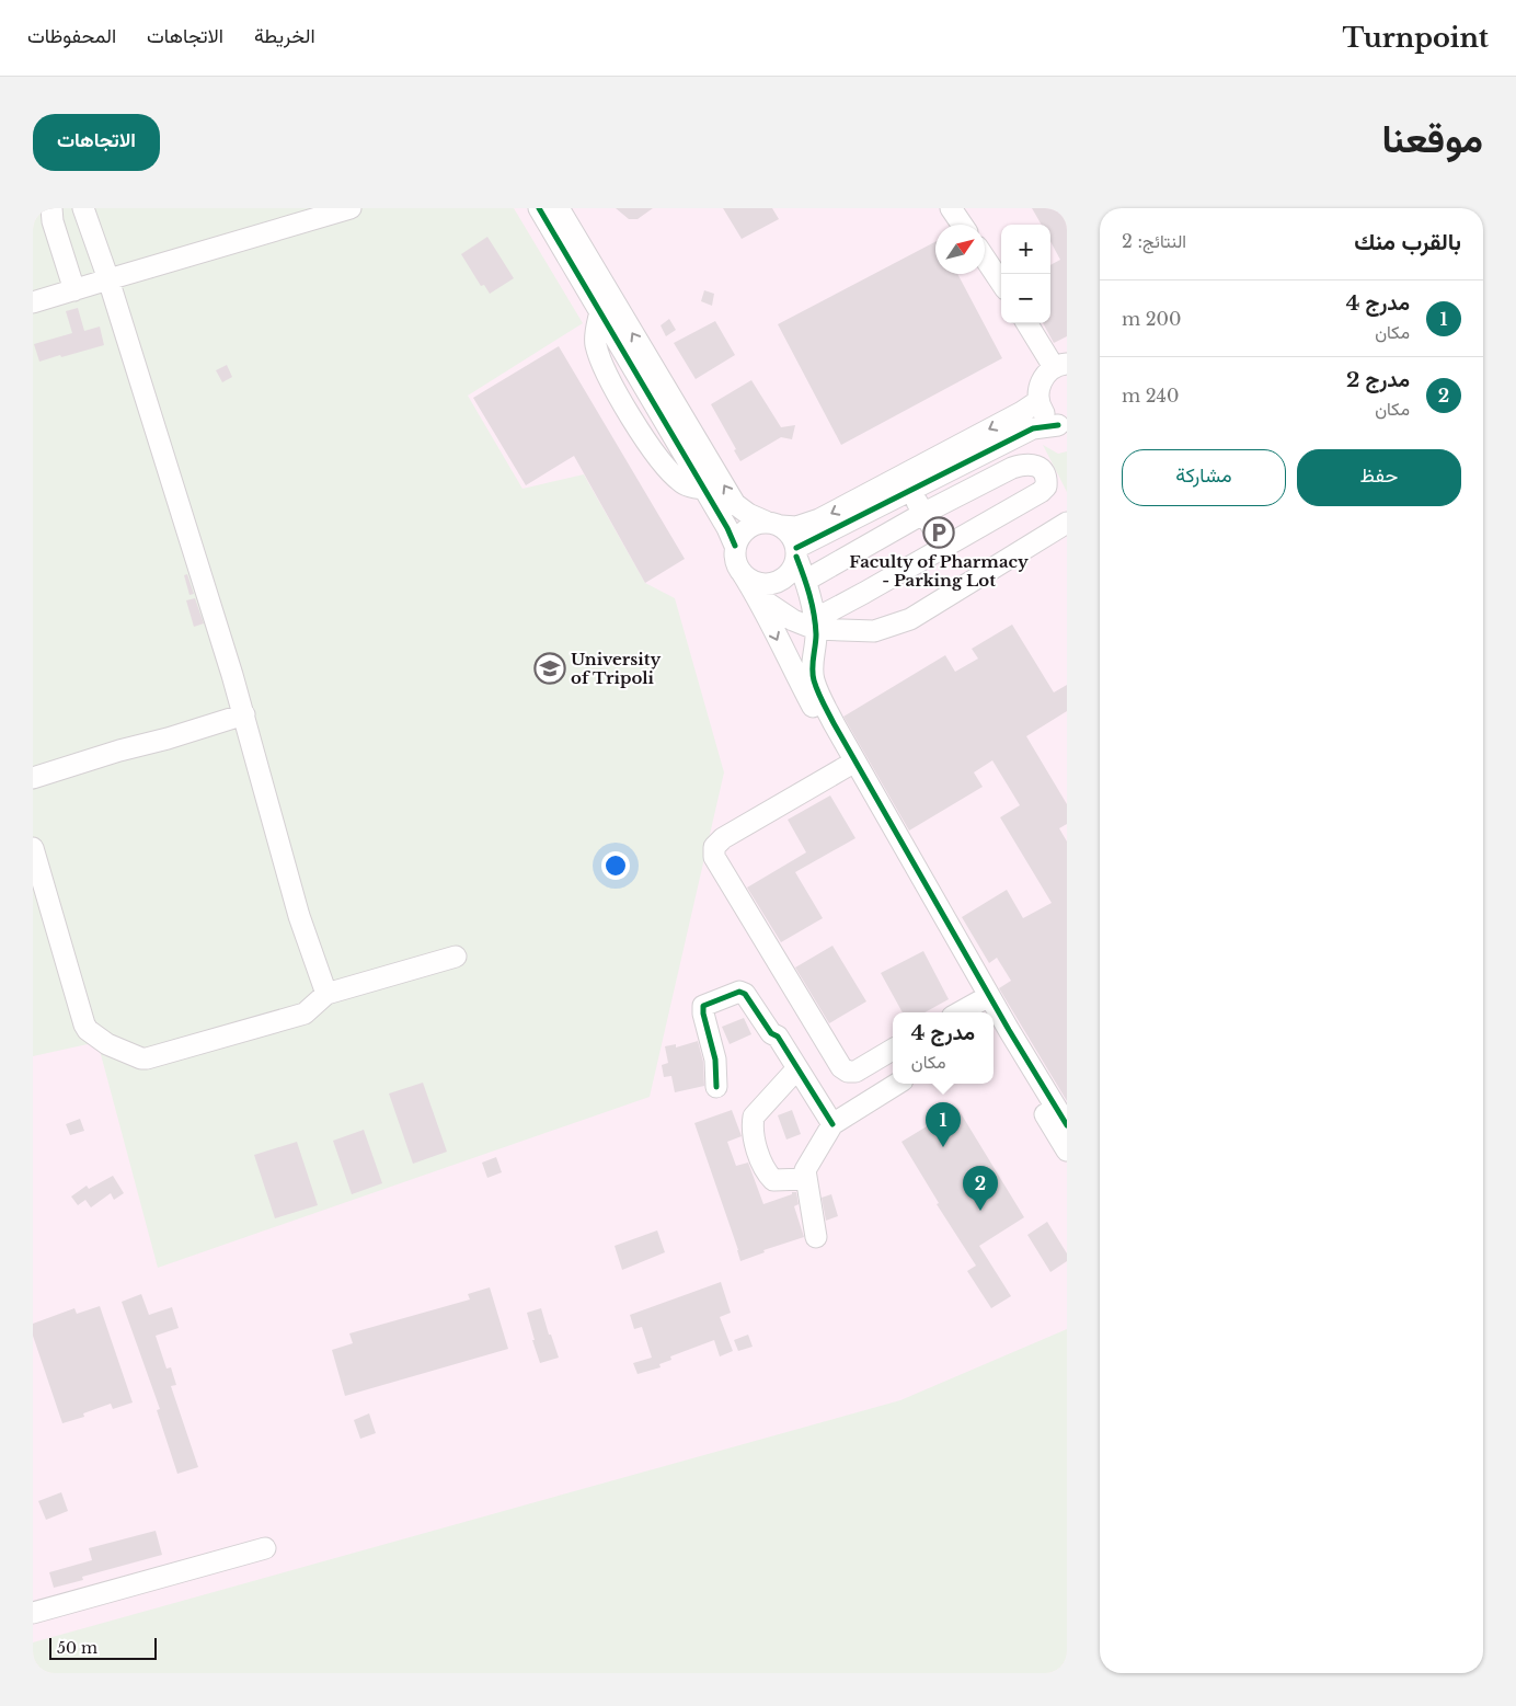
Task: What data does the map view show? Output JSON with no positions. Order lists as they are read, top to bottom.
{
  "places": {
    "parking": ["Faculty of Pharmacy - Parking Lot"],
    "school or university": ["University of Tripoli"]
  },
  "scale_bar": "50 m",
  "north": "top right",
  "page": {
    "header": "Turnpoint",
    "nav": ["الخريطة", "الاتجاهات", "المحفوظات"],
    "title": "موقعنا",
    "buttons": [
      "الاتجاهات",
      ["حفظ", "مشاركة"]
    ],
    "heading": ["بالقرب منك", "النتائج: 2"],
    "map_buttons": ["+", "−"],
    "list": [
      {
        "mark": "1",
        "name": "مدرج 4",
        "note": "مكان",
        "value": "200 m"
      },
      {
        "mark": "2",
        "name": "مدرج 2",
        "note": "مكان",
        "value": "240 m"
      }
    ],
    "popup": ["مدرج 4", "مكان"],
    "pins": ["1", "2"],
    "scale": "50 m"
  }
}
